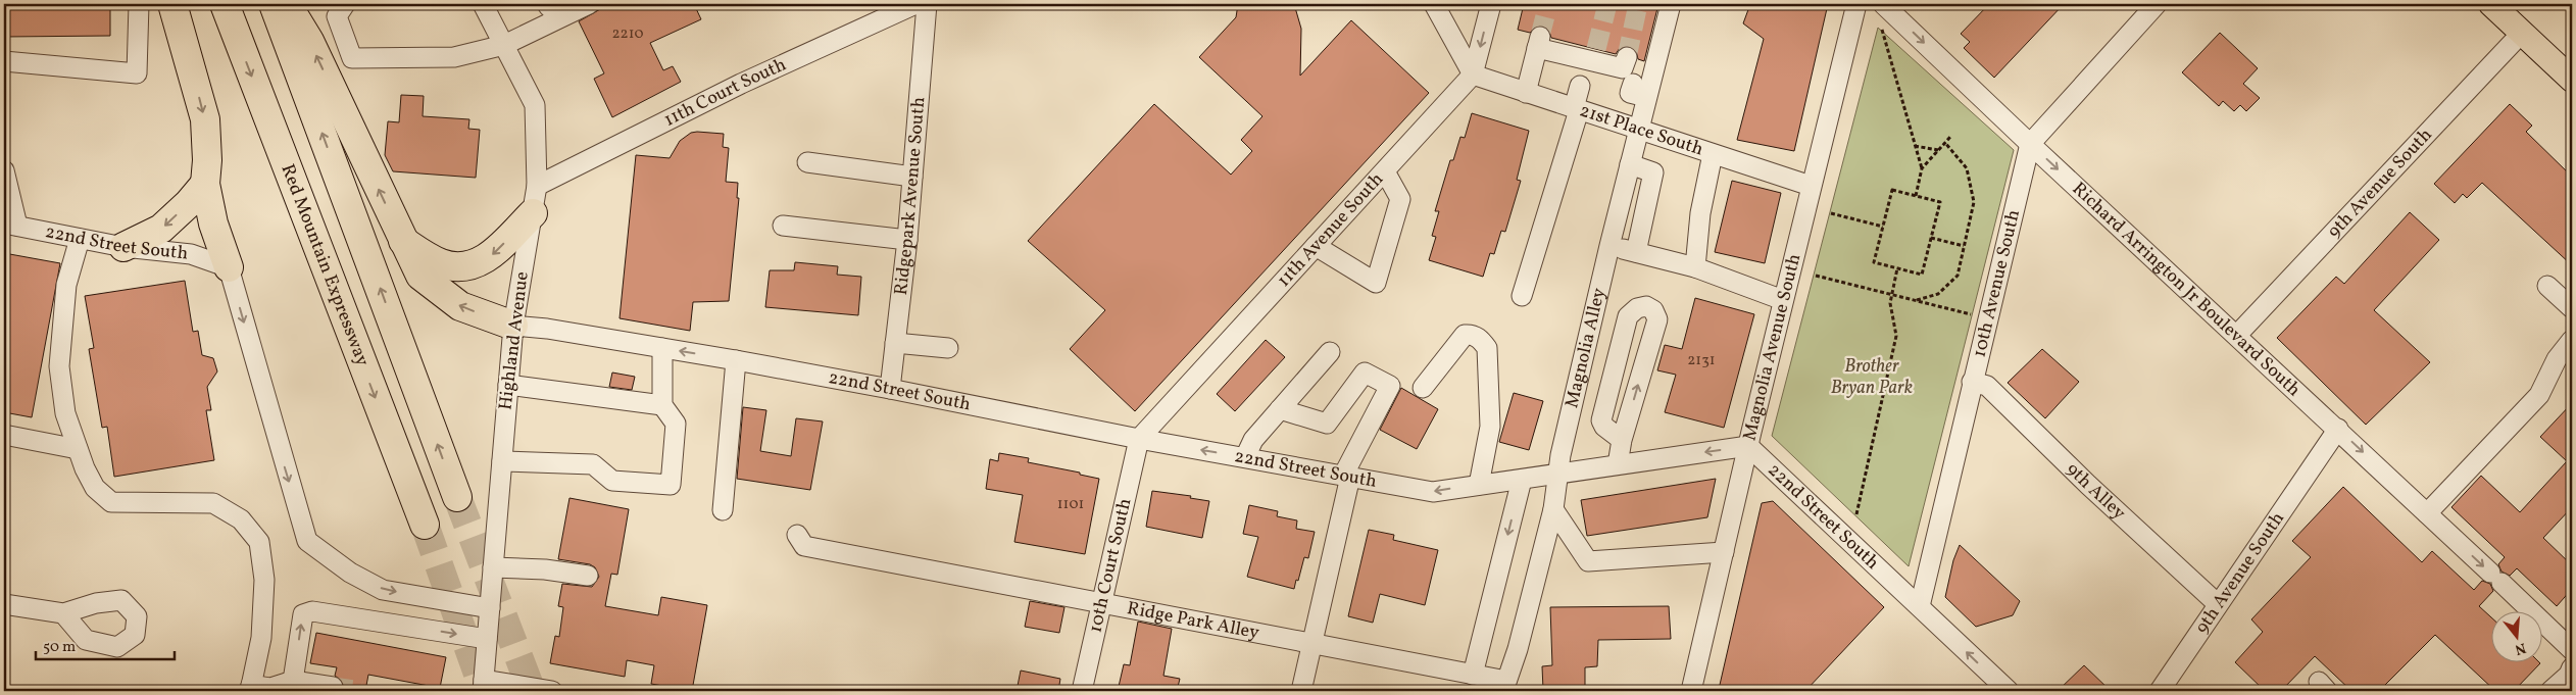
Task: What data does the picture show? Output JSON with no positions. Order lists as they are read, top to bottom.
{
  "streets": {
    "highway": ["Red Mountain Expressway"],
    "street": [
      "11th Court South",
      "21st Place South",
      "9th Avenue South",
      "Ridgepark Avenue South",
      "11th Avenue South",
      "22nd Street South",
      "10th Avenue South",
      "Richard Arrington Jr Boulevard South",
      "Highland Avenue",
      "Magnolia Avenue South",
      "Magnolia Alley",
      "9th Alley",
      "10th Court South",
      "Ridge Park Alley"
    ]
  },
  "crossings": [
    ["11th Court South", "Highland Avenue"],
    ["21st Place South", "11th Avenue South"],
    ["21st Place South", "Magnolia Avenue South"],
    ["21st Place South", "Magnolia Alley"],
    ["9th Avenue South", "Richard Arrington Jr Boulevard South"],
    ["9th Avenue South", "9th Alley"],
    ["Ridgepark Avenue South", "22nd Street South"],
    ["11th Avenue South", "22nd Street South"],
    ["11th Avenue South", "10th Court South"],
    ["22nd Street South", "10th Avenue South"],
    ["22nd Street South", "Highland Avenue"],
    ["22nd Street South", "Magnolia Avenue South"],
    ["22nd Street South", "Magnolia Alley"],
    ["22nd Street South", "10th Court South"],
    ["10th Avenue South", "Richard Arrington Jr Boulevard South"],
    ["10th Avenue South", "9th Alley"],
    ["Magnolia Alley", "Ridge Park Alley"],
    ["10th Court South", "Ridge Park Alley"]
  ],
  "one_way": ["Richard Arrington Jr Boulevard South"],
  "parks": ["Brother Bryan Park"],
  "house_numbers": ["2210", "2131", "1101"],
  "scale_bar": "50 m",
  "north": "bottom"
}
